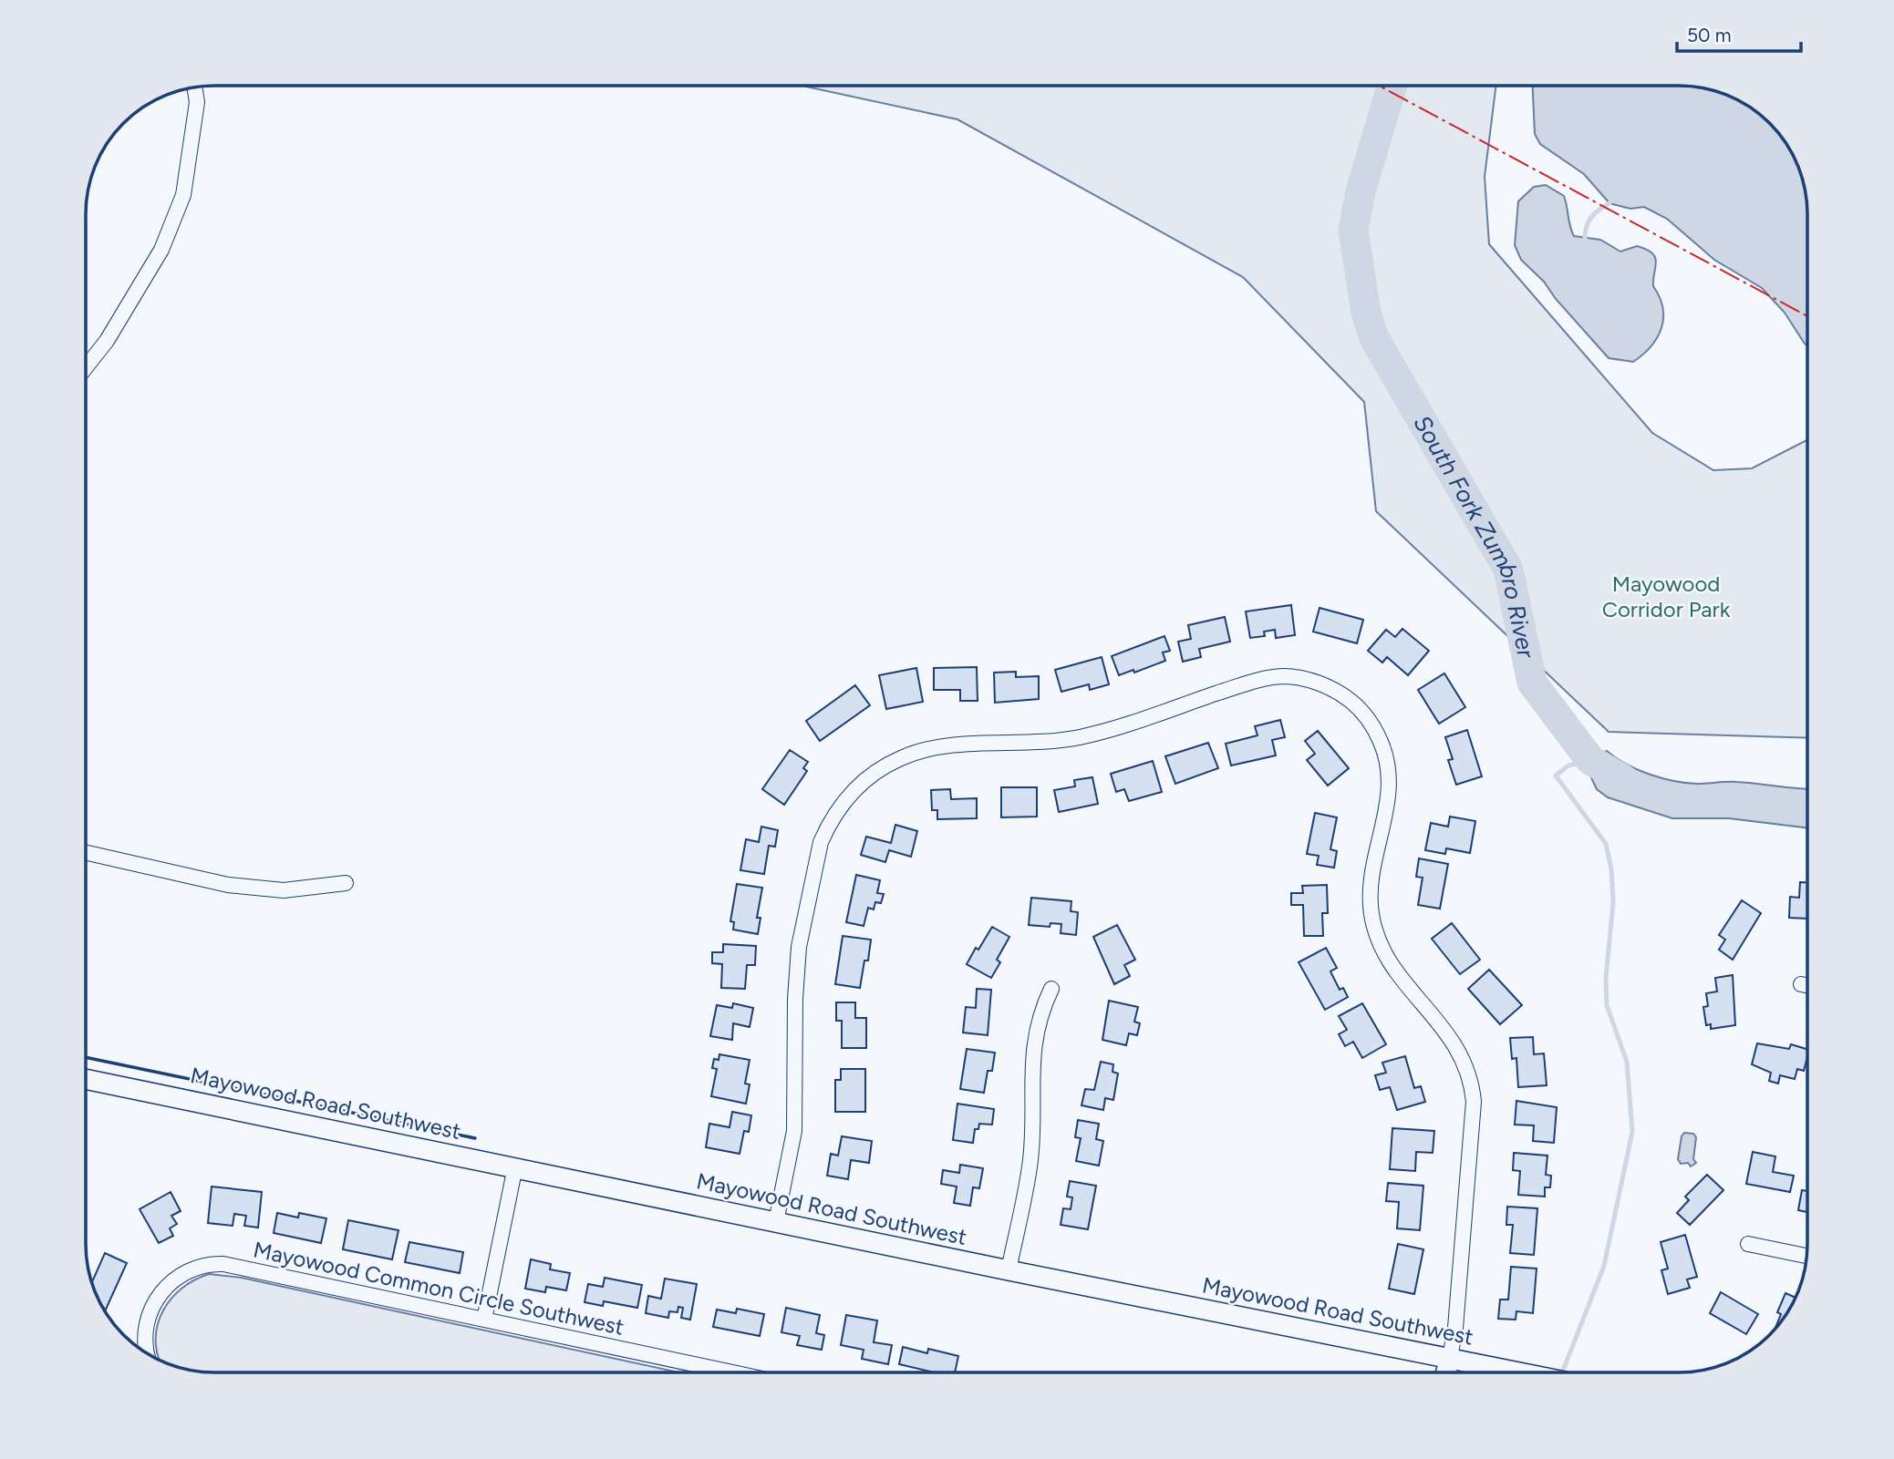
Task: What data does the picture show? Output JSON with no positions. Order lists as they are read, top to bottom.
{
  "streets": {
    "street": ["Mayowood Road Southwest", "Mayowood Common Circle Southwest"]
  },
  "water": ["South Fork Zumbro River"],
  "parks": ["Mayowood Corridor Park"],
  "scale_bar": "50 m"
}
